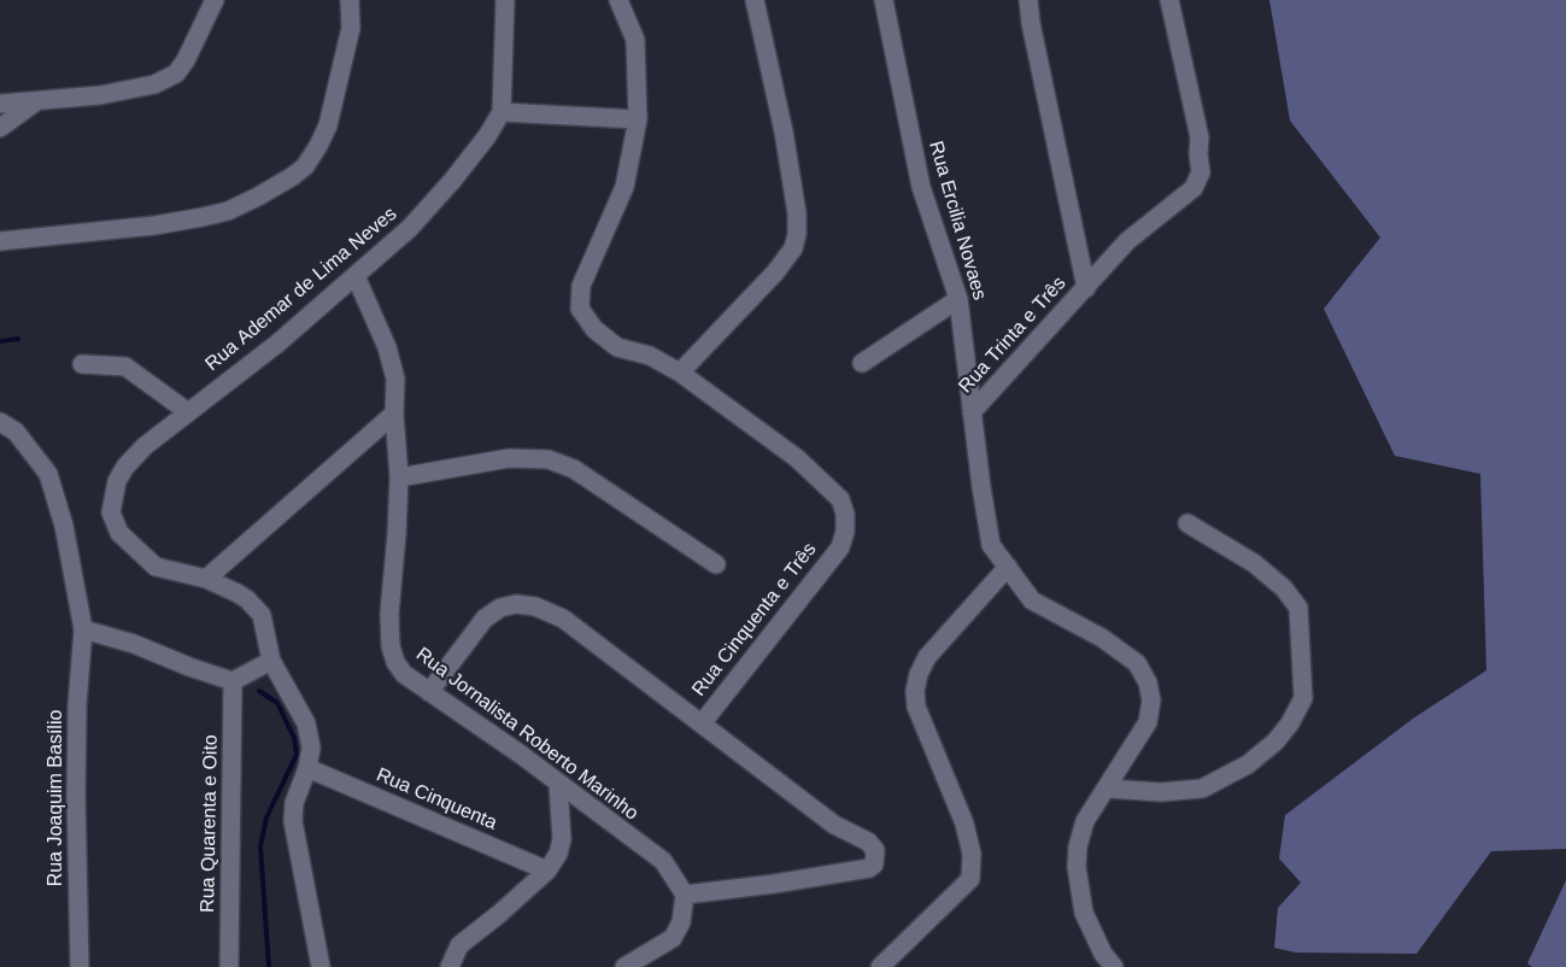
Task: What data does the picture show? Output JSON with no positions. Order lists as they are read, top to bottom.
{
  "streets": {
    "street": [
      "Rua Ercilia Novaes",
      "Rua Ademar de Lima Neves",
      "Rua Trinta e Três",
      "Rua Cinquenta e Três",
      "Rua Jornalista Roberto Marinho",
      "Rua Joaquim Basílio",
      "Rua Cinquenta",
      "Rua Quarenta e Oito"
    ]
  },
  "crossings": [
    ["Rua Ercilia Novaes", "Rua Trinta e Três"],
    ["Rua Ademar de Lima Neves", "Rua Jornalista Roberto Marinho"],
    ["Rua Ademar de Lima Neves", "Rua Cinquenta"],
    ["Rua Cinquenta e Três", "Rua Jornalista Roberto Marinho"]
  ]
}
